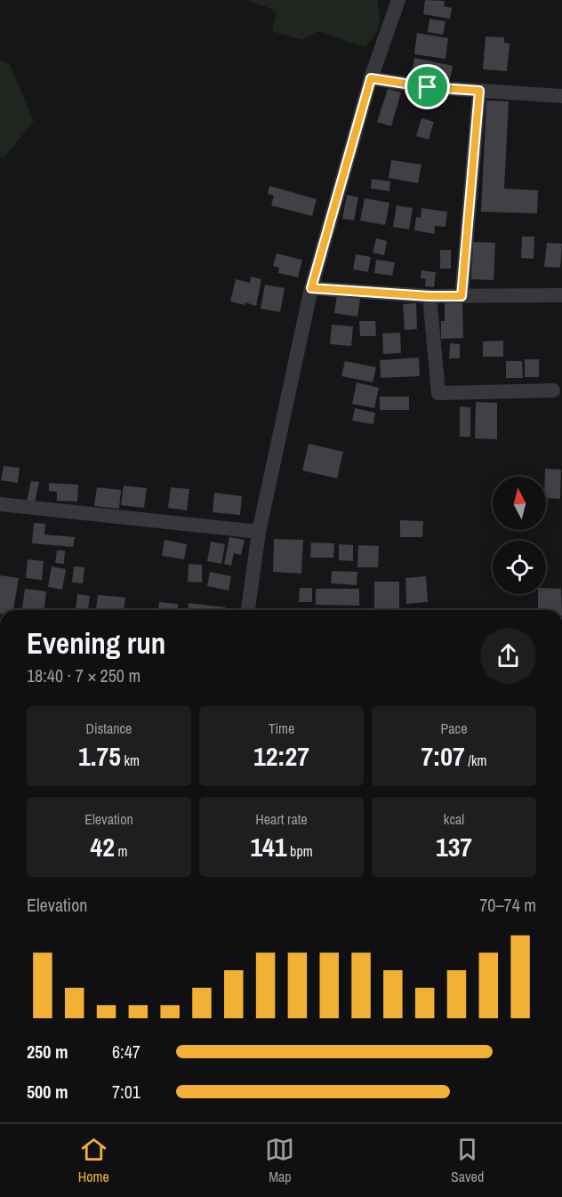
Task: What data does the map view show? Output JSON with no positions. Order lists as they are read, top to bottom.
{
  "north": "top",
  "page": {
    "heading": ["Evening run", "18:40 · 7 × 250 m"],
    "stats": [
      ["Distance", "1.75 km"],
      ["Time", "12:27"],
      ["Pace", "7:07 /km"],
      ["Elevation", "42 m"],
      ["Heart rate", "141 bpm"],
      ["kcal", "137"]
    ],
    "chart": ["Elevation", "70–74 m"],
    "list": [
      {
        "name": "250 m",
        "note": "6:47"
      },
      {
        "name": "500 m",
        "note": "7:01"
      }
    ],
    "tabs": ["Home", "Map", "Saved"]
  }
}
